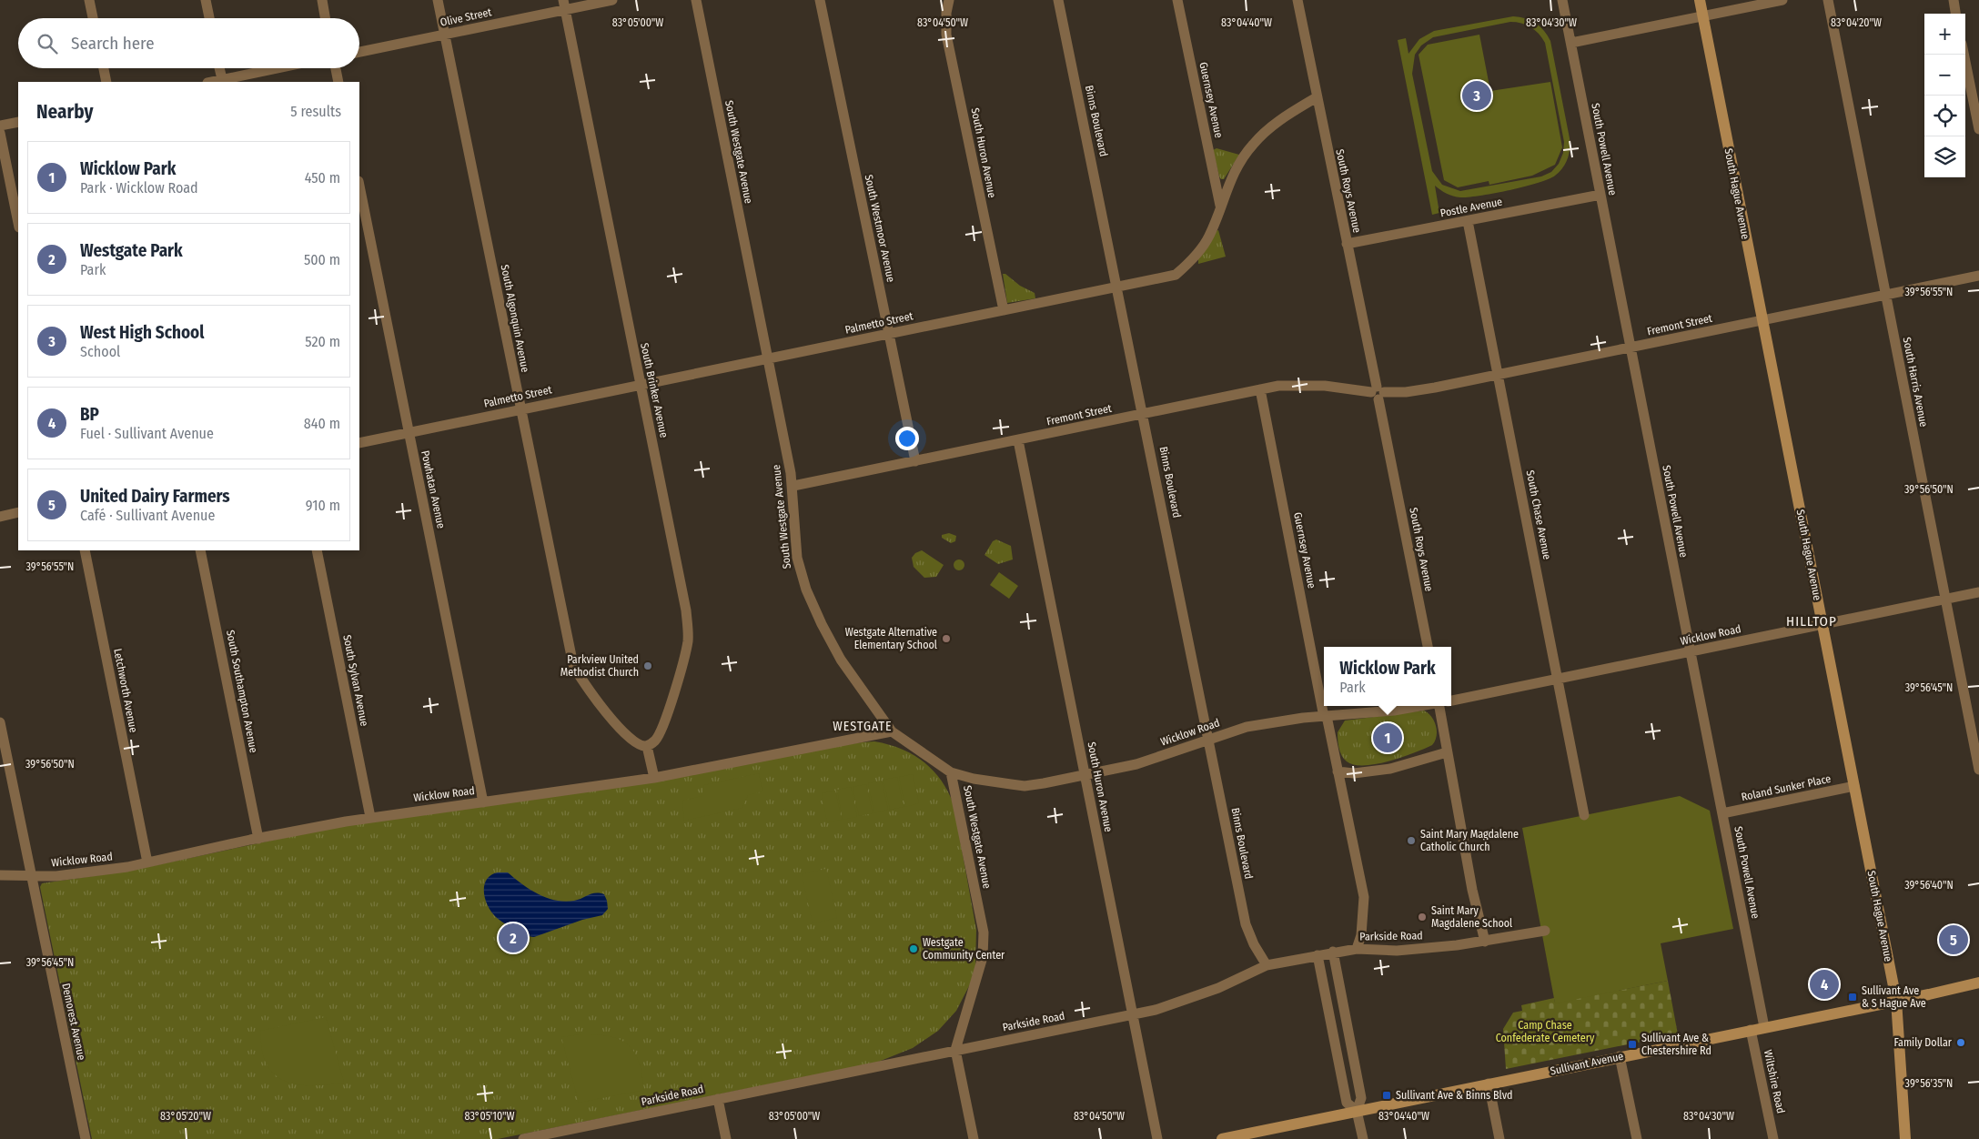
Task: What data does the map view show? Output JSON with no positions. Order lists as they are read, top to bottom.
{
  "streets": {
    "main road": ["South Hague Avenue", "Sullivant Avenue"],
    "street": [
      "Olive Street",
      "Guernsey Avenue",
      "Binns Boulevard",
      "South Powell Avenue",
      "South Westgate Avenue",
      "South Huron Avenue",
      "South Roys Avenue",
      "Postle Avenue",
      "South Westmoor Avenue",
      "South Algonquin Avenue",
      "Palmetto Street",
      "Fremont Street",
      "South Harris Avenue",
      "South Brinker Avenue",
      "Powhatan Avenue",
      "South Chase Avenue",
      "Wicklow Road",
      "South Sylvan Avenue",
      "Letchworth Avenue",
      "South Southampton Avenue",
      "Roland Sunker Place",
      "Parkside Road",
      "Demorest Avenue",
      "Wiltshire Road"
    ]
  },
  "crossings": [
    ["Olive Street", "South Algonquin Avenue"],
    ["Olive Street", "South Brinker Avenue"],
    ["Guernsey Avenue", "Palmetto Street"],
    ["Guernsey Avenue", "Fremont Street"],
    ["Guernsey Avenue", "Wicklow Road"],
    ["Guernsey Avenue", "Parkside Road"],
    ["Binns Boulevard", "Palmetto Street"],
    ["Binns Boulevard", "Fremont Street"],
    ["Binns Boulevard", "Wicklow Road"],
    ["Binns Boulevard", "Parkside Road"],
    ["South Powell Avenue", "Postle Avenue"],
    ["South Powell Avenue", "Fremont Street"],
    ["South Powell Avenue", "Wicklow Road"],
    ["South Powell Avenue", "Roland Sunker Place"],
    ["South Powell Avenue", "Sullivant Avenue"],
    ["South Westgate Avenue", "Palmetto Street"],
    ["South Westgate Avenue", "Fremont Street"],
    ["South Westgate Avenue", "Wicklow Road"],
    ["South Westgate Avenue", "Parkside Road"],
    ["South Huron Avenue", "Palmetto Street"],
    ["South Huron Avenue", "Fremont Street"],
    ["South Huron Avenue", "Wicklow Road"],
    ["South Huron Avenue", "Parkside Road"],
    ["South Roys Avenue", "Postle Avenue"],
    ["South Roys Avenue", "Palmetto Street"],
    ["South Roys Avenue", "Fremont Street"],
    ["South Hague Avenue", "Fremont Street"],
    ["South Hague Avenue", "Wicklow Road"],
    ["South Hague Avenue", "Roland Sunker Place"],
    ["South Hague Avenue", "Sullivant Avenue"],
    ["Postle Avenue", "South Chase Avenue"],
    ["South Westmoor Avenue", "Palmetto Street"],
    ["South Westmoor Avenue", "Fremont Street"],
    ["South Algonquin Avenue", "Palmetto Street"],
    ["South Algonquin Avenue", "South Brinker Avenue"],
    ["Palmetto Street", "South Brinker Avenue"],
    ["Palmetto Street", "Powhatan Avenue"],
    ["Fremont Street", "South Harris Avenue"],
    ["Fremont Street", "South Chase Avenue"],
    ["South Harris Avenue", "Wicklow Road"],
    ["Powhatan Avenue", "Wicklow Road"],
    ["South Chase Avenue", "Wicklow Road"],
    ["Wicklow Road", "South Sylvan Avenue"],
    ["Wicklow Road", "Letchworth Avenue"],
    ["Wicklow Road", "South Southampton Avenue"],
    ["Wicklow Road", "Demorest Avenue"],
    ["Sullivant Avenue", "Wiltshire Road"]
  ],
  "districts": ["HILLTOP", "WESTGATE"],
  "parks": ["Camp Chase Confederate Cemetery"],
  "places": {
    "other": [
      "Westgate Alternative Elementary School",
      "Parkview United Methodist Church",
      "Saint Mary Magdalene Catholic Church",
      "Saint Mary Magdalene School",
      "Westgate Community Center",
      "Family Dollar"
    ],
    "transit": ["Sullivant Ave & S Hague Ave", "Sullivant Ave & Chestershire Rd", "Sullivant Ave & Binns Blvd"]
  },
  "page": {
    "map_buttons": ["+", "−"],
    "search": "Search here",
    "pins": [
      "3",
      "1",
      "2",
      "5",
      "4"
    ],
    "heading": ["Nearby", "5 results"],
    "list": [
      {
        "mark": "1",
        "name": "Wicklow Park",
        "note": "Park · Wicklow Road",
        "value": "450 m"
      },
      {
        "mark": "2",
        "name": "Westgate Park",
        "note": "Park",
        "value": "500 m"
      },
      {
        "mark": "3",
        "name": "West High School",
        "note": "School",
        "value": "520 m"
      },
      {
        "mark": "4",
        "name": "BP",
        "note": "Fuel · Sullivant Avenue",
        "value": "840 m"
      },
      {
        "mark": "5",
        "name": "United Dairy Farmers",
        "note": "Café · Sullivant Avenue",
        "value": "910 m"
      }
    ],
    "popup": ["Wicklow Park", "Park"]
  },
  "coordinates": [
    "83°05'00\"W",
    "83°04'50\"W",
    "83°04'40\"W",
    "83°04'30\"W",
    "83°04'20\"W",
    "39°56'55\"N",
    "39°56'50\"N",
    "39°56'45\"N",
    "39°56'40\"N",
    "39°56'35\"N",
    "83°05'20\"W",
    "83°05'10\"W"
  ]
}
